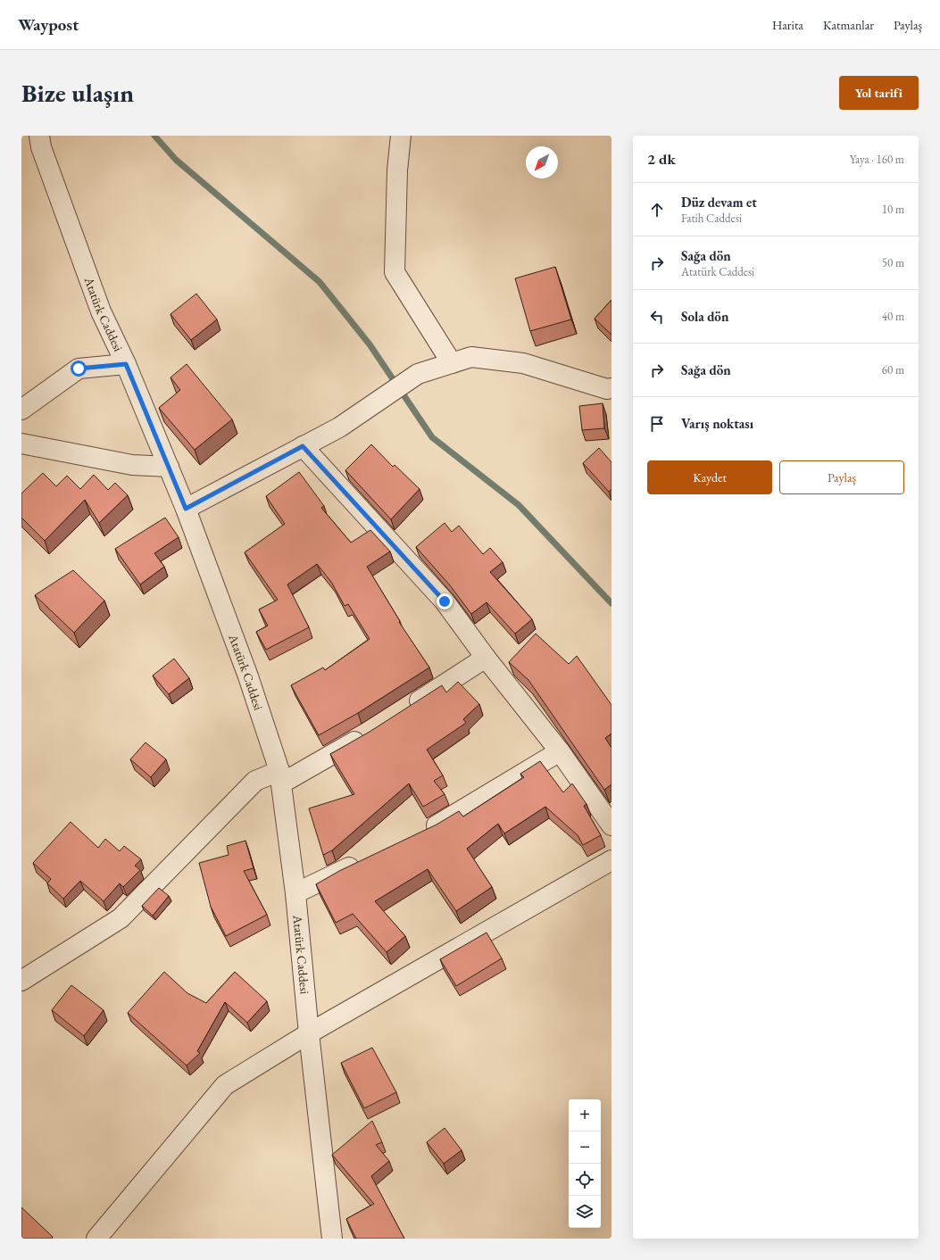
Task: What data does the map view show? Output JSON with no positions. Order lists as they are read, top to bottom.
{
  "streets": {
    "street": ["Atatürk Caddesi"]
  },
  "north": "bottom left",
  "page": {
    "header": "Waypost",
    "nav": ["Harita", "Katmanlar", "Paylaş"],
    "buttons": [
      "Yol tarifi",
      ["Kaydet", "Paylaş"]
    ],
    "title": "Bize ulaşın",
    "heading": ["2 dk", "Yaya · 160 m"],
    "list": [
      ["Düz devam et", "Fatih Caddesi", "10 m"],
      ["Sağa dön", "Atatürk Caddesi", "50 m"],
      ["Sola dön", "40 m"],
      ["Sağa dön", "60 m"],
      "Varış noktası"
    ],
    "map_buttons": ["+", "−"]
  }
}
